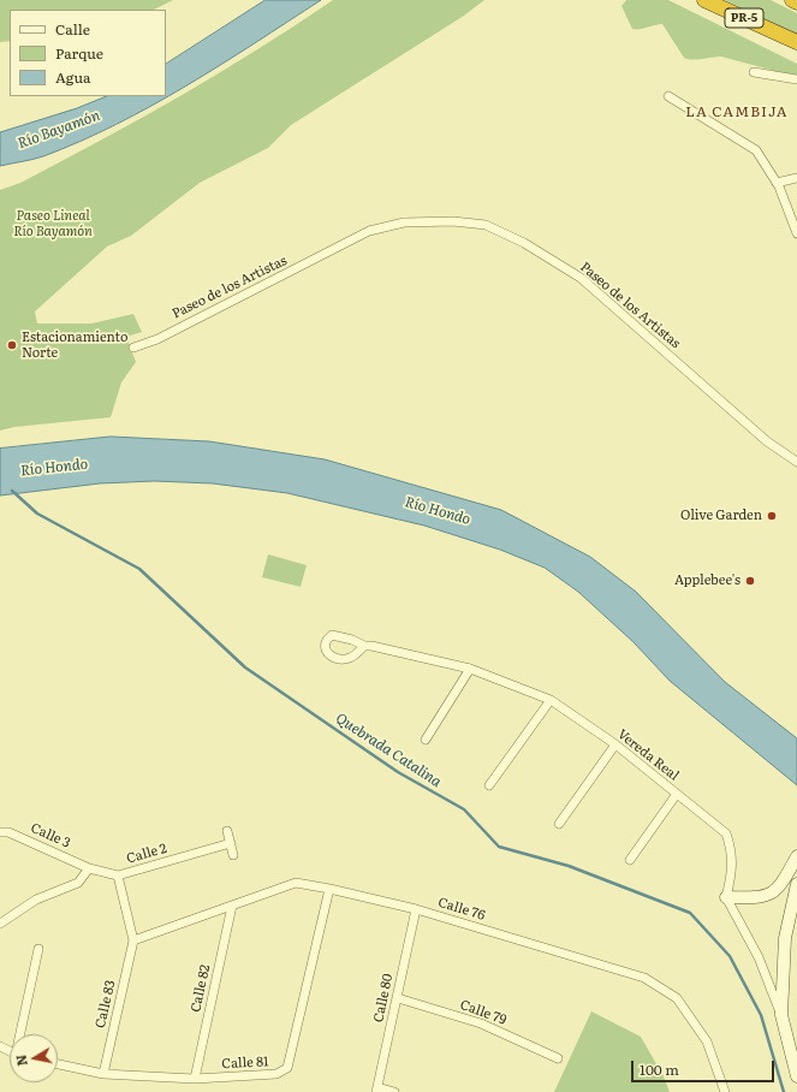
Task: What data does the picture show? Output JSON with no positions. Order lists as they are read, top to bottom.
{
  "streets": {
    "highway": ["PR-5"],
    "street": [
      "Paseo de los Artistas",
      "Vereda Real",
      "Calle 3",
      "Calle 2",
      "Calle 76",
      "Calle 82",
      "Calle 80",
      "Calle 83",
      "Calle 79",
      "Calle 81"
    ]
  },
  "crossings": [
    ["Calle 3", "Calle 2"],
    ["Calle 76", "Calle 82"],
    ["Calle 76", "Calle 80"],
    ["Calle 76", "Calle 83"],
    ["Calle 76", "Calle 81"],
    ["Calle 82", "Calle 81"],
    ["Calle 80", "Calle 79"],
    ["Calle 83", "Calle 81"]
  ],
  "districts": ["LA CAMBIJA"],
  "water": ["Río Bayamón", "Río Hondo", "Quebrada Catalina"],
  "parks": ["Paseo Lineal Río Bayamón"],
  "places": ["Estacionamiento Norte", "Olive Garden", "Applebee's"],
  "legend": ["Calle", "Parque", "Agua"],
  "scale_bar": "100 m",
  "north": "left"
}
